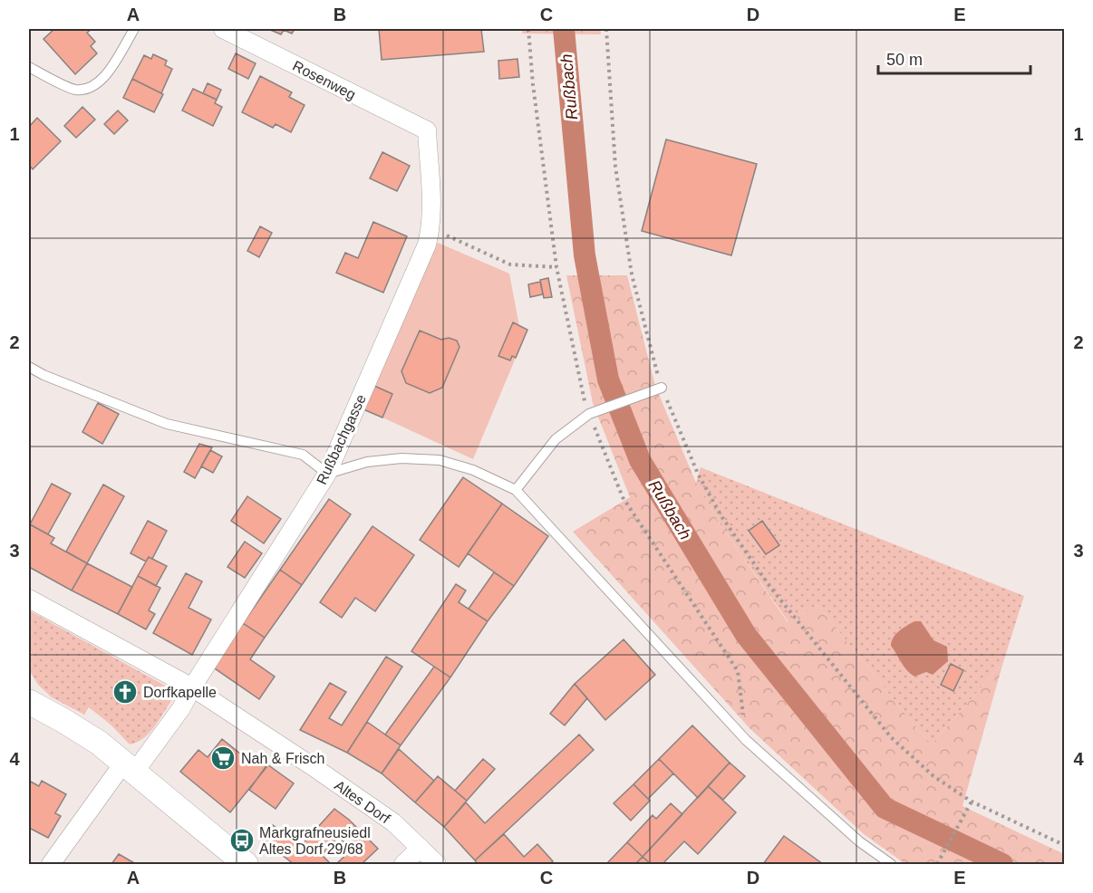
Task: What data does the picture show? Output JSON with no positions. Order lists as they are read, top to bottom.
{
  "streets": {
    "street": ["Rosenweg", "Rußbachgasse", "Altes Dorf"]
  },
  "crossings": [
    ["Rosenweg", "Rußbachgasse"],
    ["Rußbachgasse", "Altes Dorf"]
  ],
  "water": ["Rußbach"],
  "places": {
    "church": ["Dorfkapelle"],
    "supermarket": ["Nah & Frisch"],
    "bus stop": ["Markgrafneusiedl Altes Dorf 29/68"]
  },
  "scale_bar": "50 m",
  "grid": {
    "columns": [
      "A",
      "B",
      "C",
      "D",
      "E"
    ],
    "rows": [
      "1",
      "2",
      "3",
      "4"
    ]
  }
}
